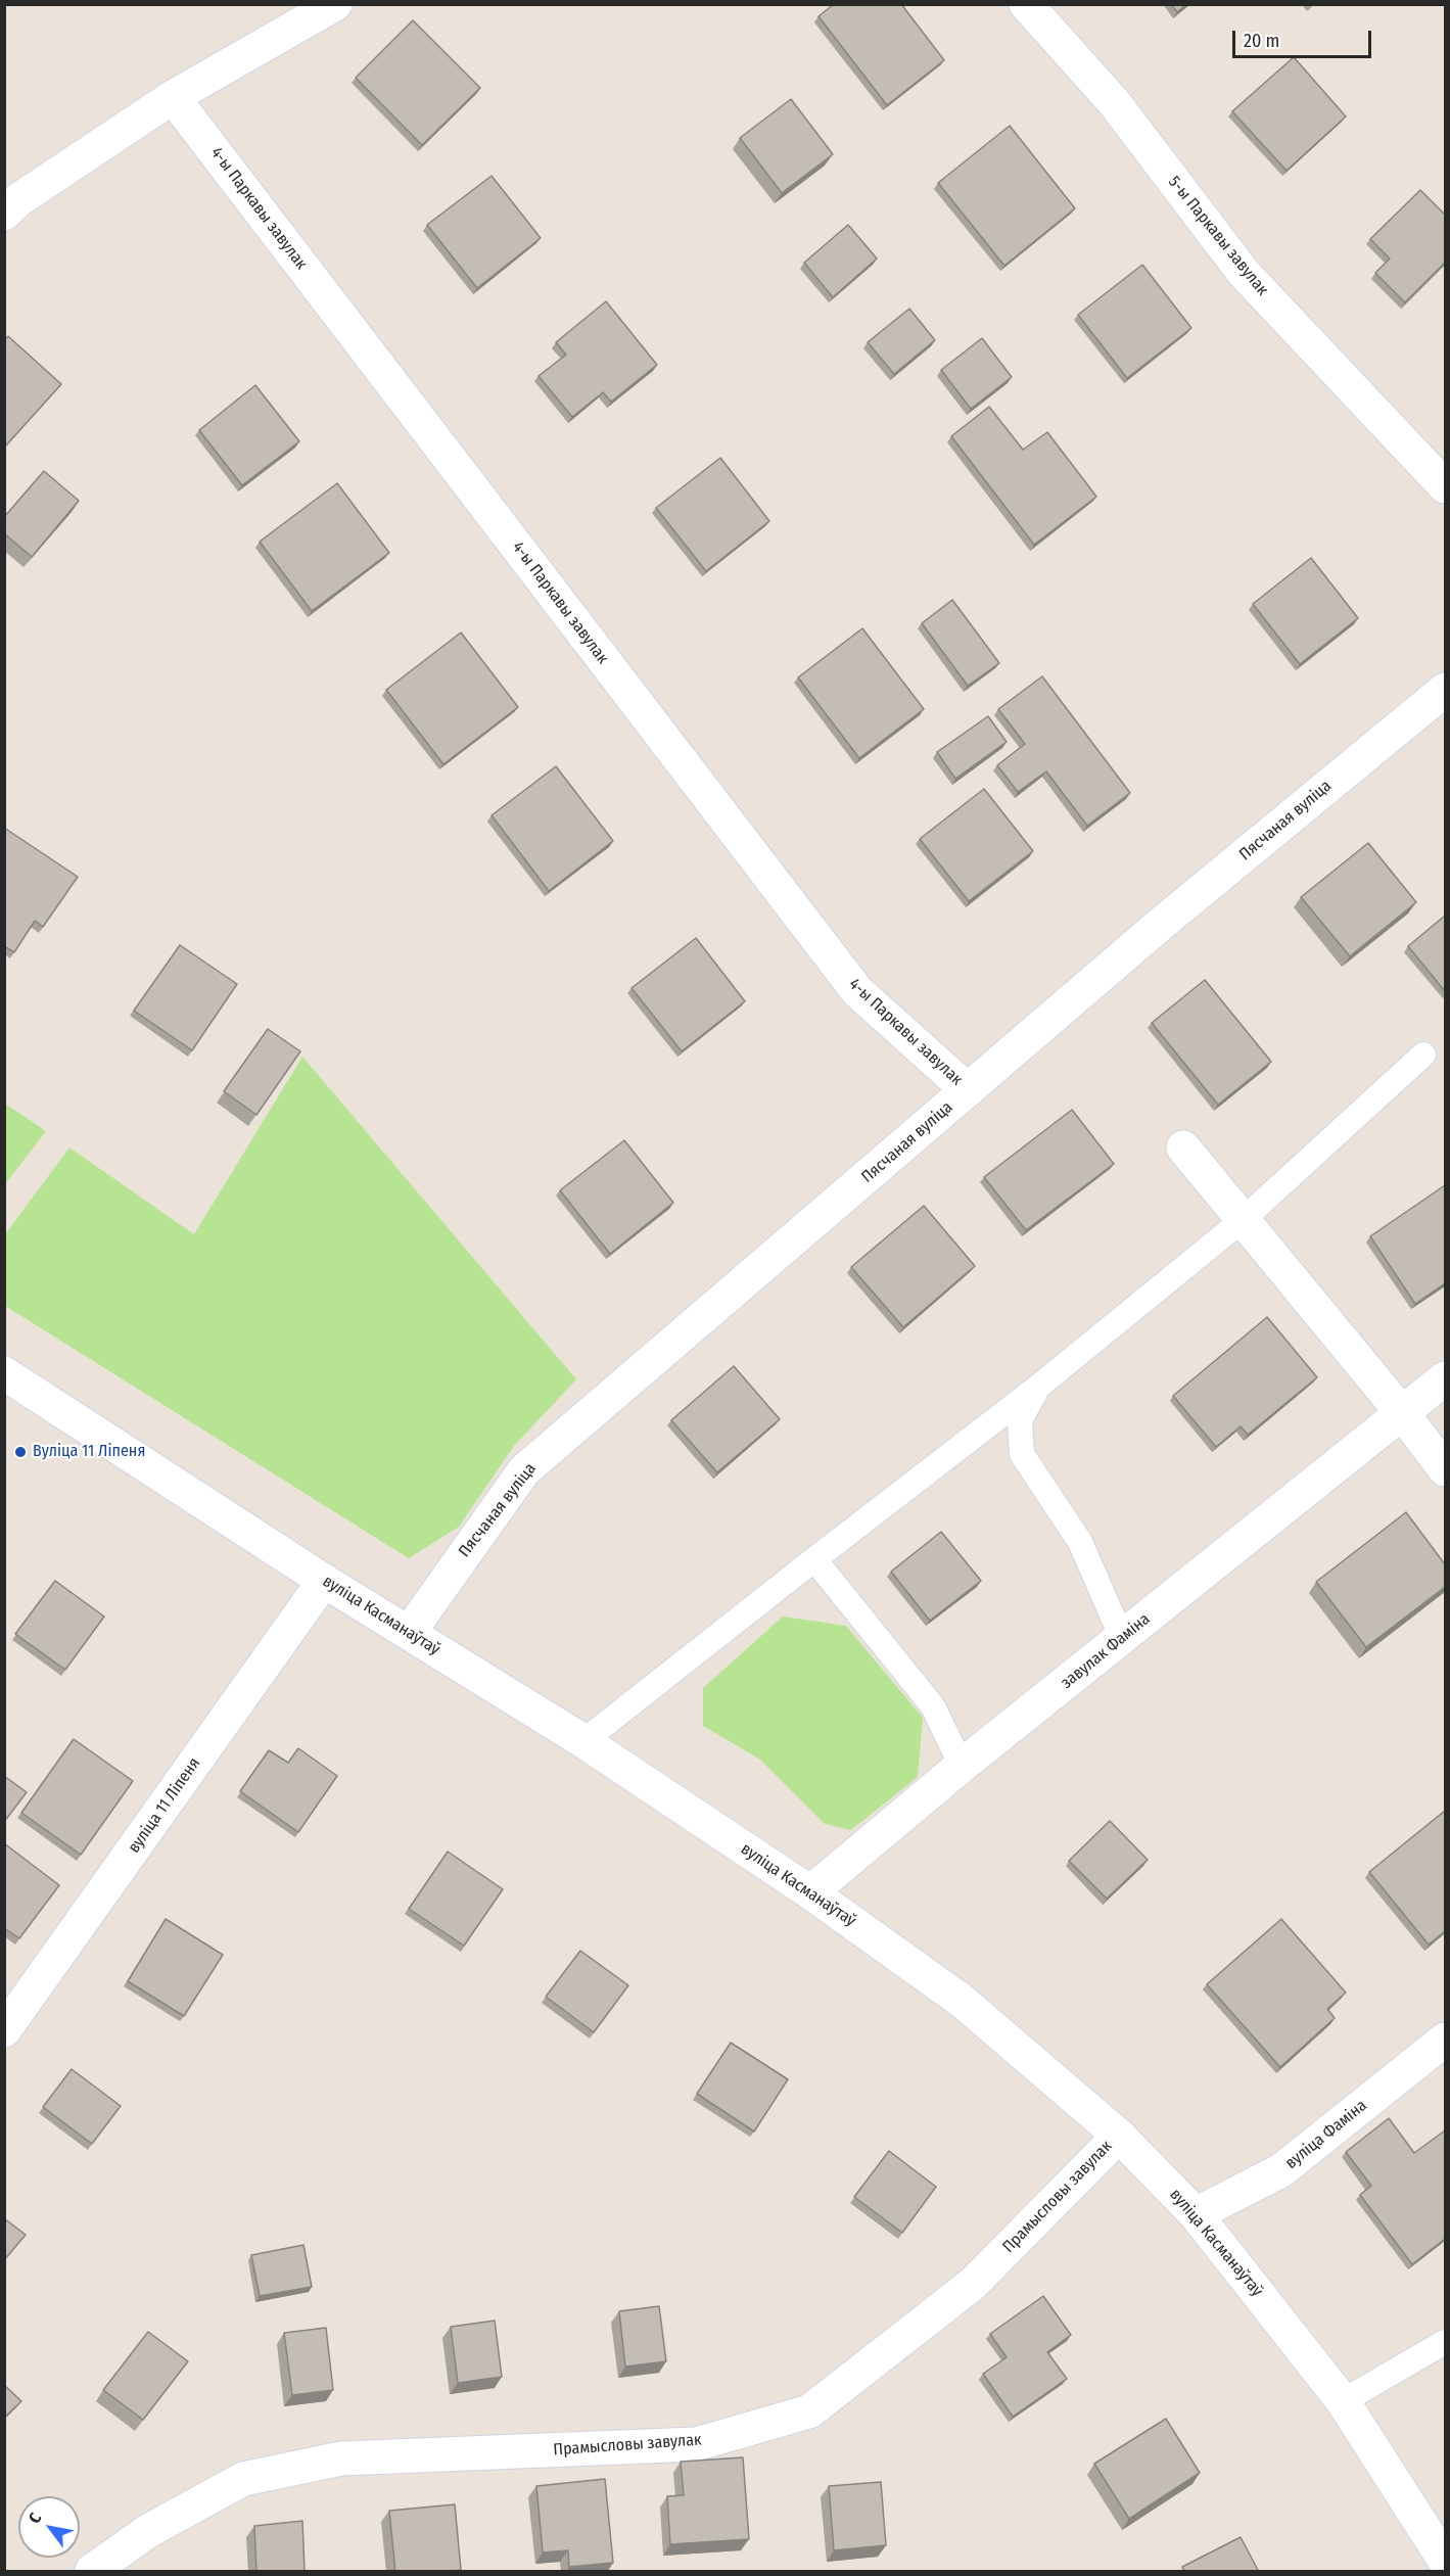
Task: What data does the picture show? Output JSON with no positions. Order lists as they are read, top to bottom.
{
  "streets": {
    "street": [
      "4-ы Паркавы завулак",
      "5-ы Паркавы завулак",
      "Пясчаная вуліца",
      "вуліца Касманаўтаў",
      "завулак Фаміна",
      "вуліца 11 Ліпеня",
      "вуліца Фаміна",
      "Прамысловы завулак"
    ]
  },
  "crossings": [
    ["4-ы Паркавы завулак", "Пясчаная вуліца"],
    ["Пясчаная вуліца", "вуліца Касманаўтаў"],
    ["вуліца Касманаўтаў", "завулак Фаміна"],
    ["вуліца Касманаўтаў", "вуліца 11 Ліпеня"],
    ["вуліца Касманаўтаў", "вуліца Фаміна"],
    ["вуліца Касманаўтаў", "Прамысловы завулак"]
  ],
  "places": ["Вуліца 11 Ліпеня"],
  "scale_bar": "20 m",
  "north": "top left"
}
